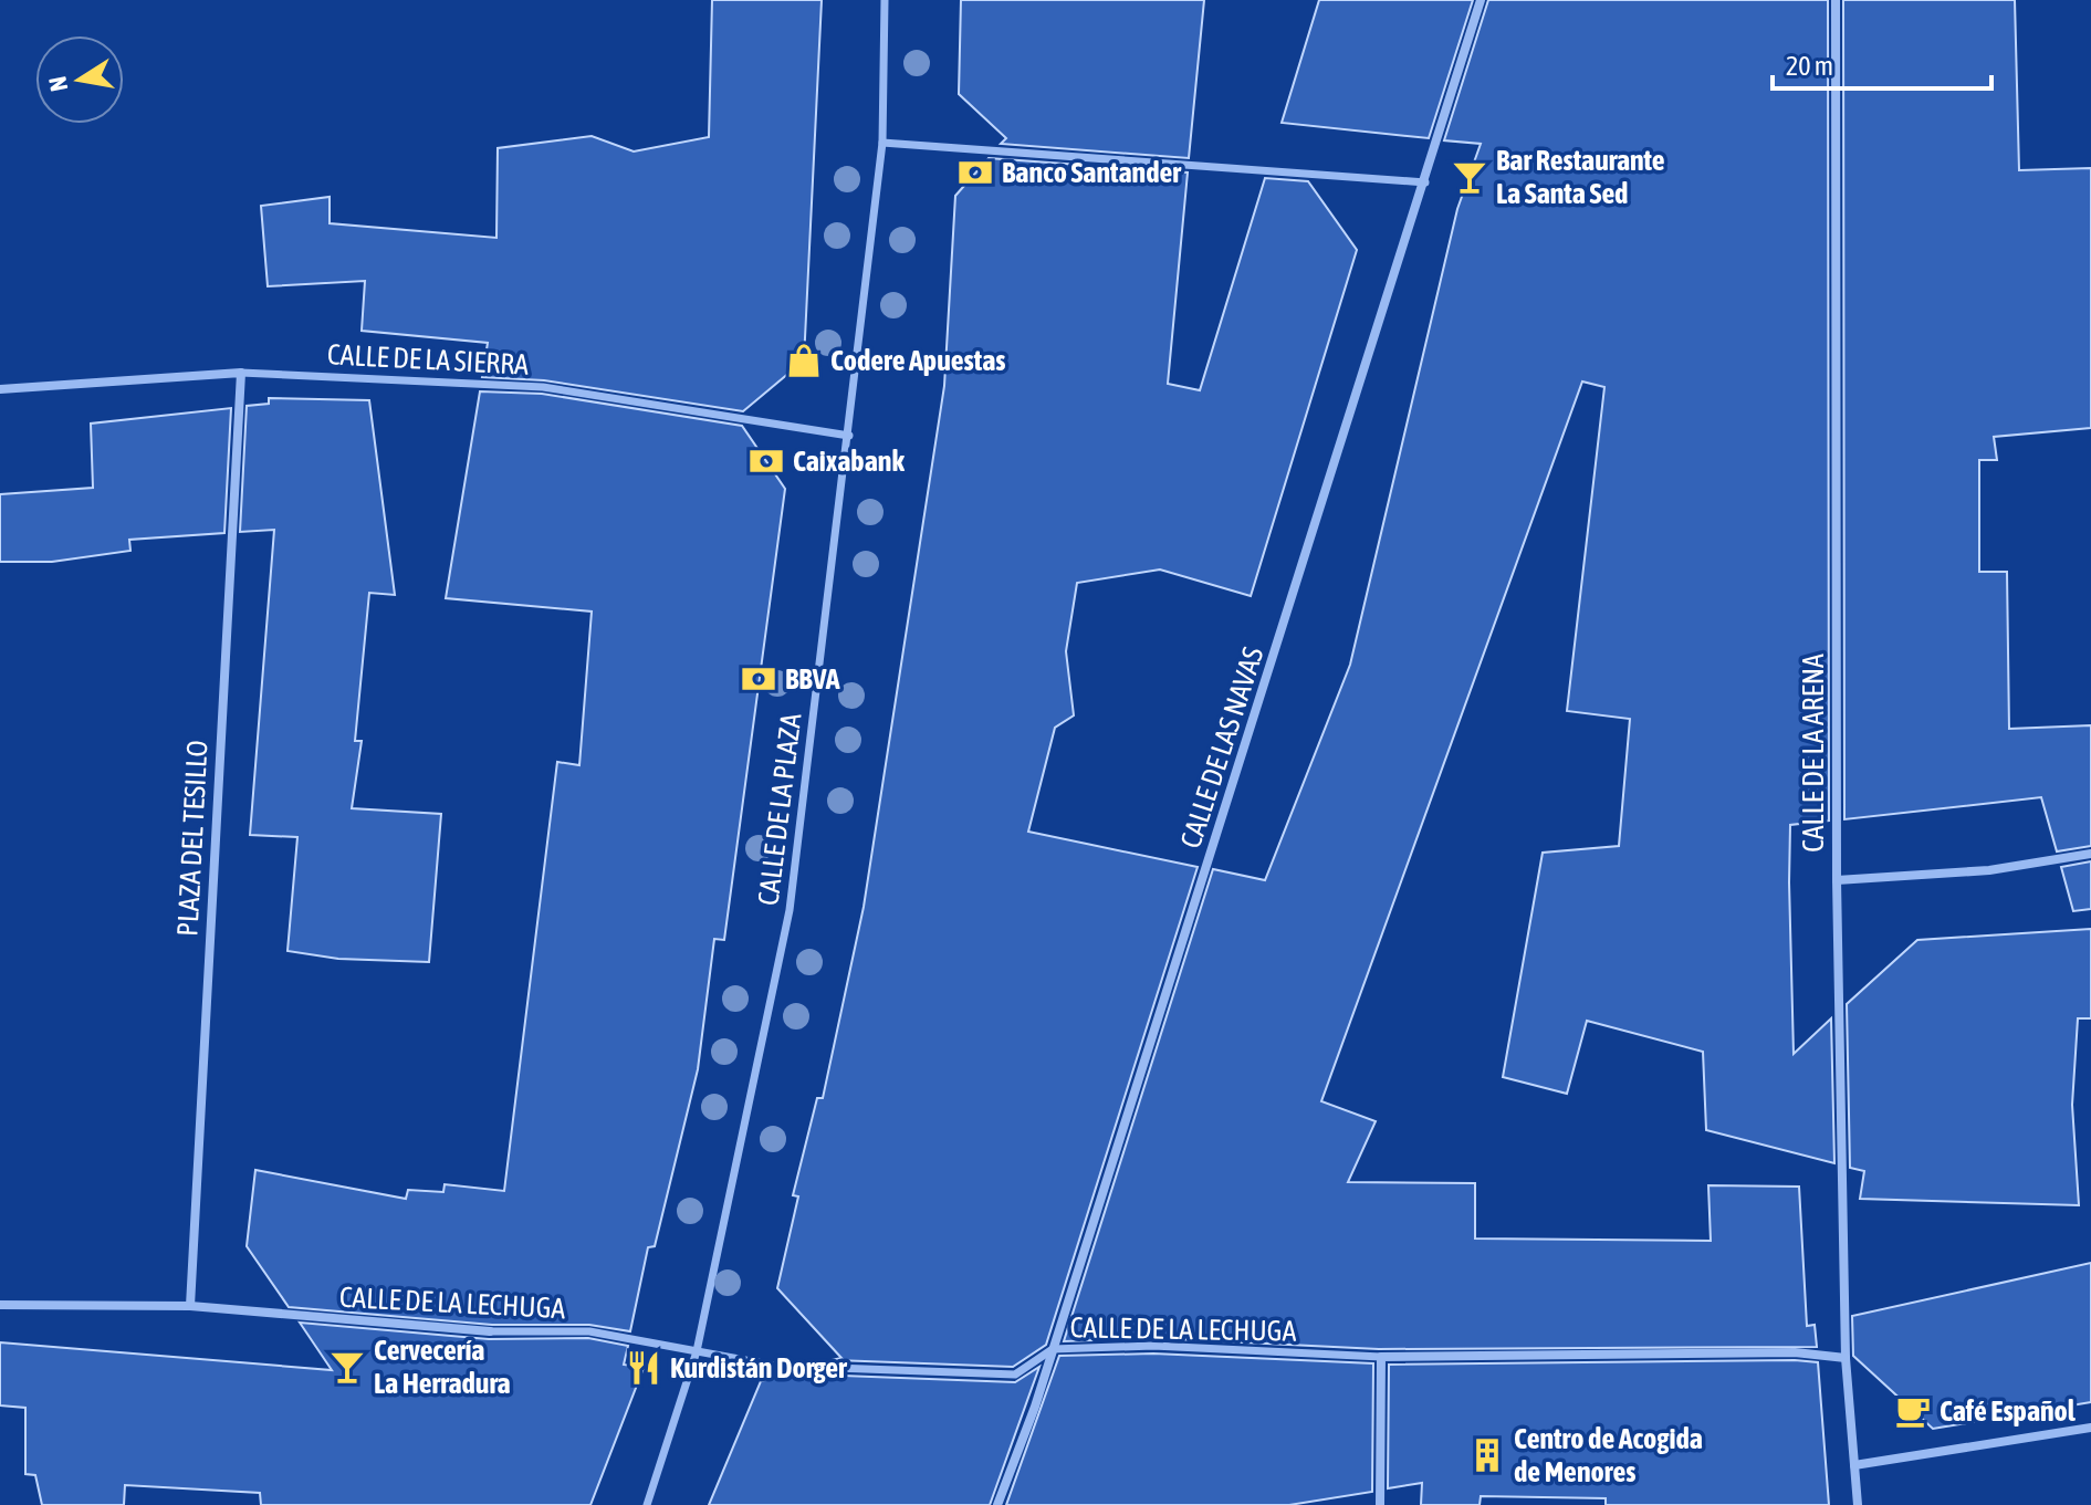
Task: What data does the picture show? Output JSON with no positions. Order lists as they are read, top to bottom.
{
  "streets": {
    "street": [
      "CALLE DE LA SIERRA",
      "CALLE DE LAS NAVAS",
      "CALLE DE LA ARENA",
      "CALLE DE LA PLAZA",
      "PLAZA DEL TESILLO",
      "CALLE DE LA LECHUGA"
    ]
  },
  "crossings": [
    ["CALLE DE LA SIERRA", "CALLE DE LA PLAZA"],
    ["CALLE DE LA SIERRA", "PLAZA DEL TESILLO"],
    ["CALLE DE LAS NAVAS", "CALLE DE LA LECHUGA"],
    ["CALLE DE LA ARENA", "CALLE DE LA LECHUGA"],
    ["CALLE DE LA PLAZA", "CALLE DE LA LECHUGA"],
    ["PLAZA DEL TESILLO", "CALLE DE LA LECHUGA"]
  ],
  "places": {
    "bank": ["Banco Santander", "Caixabank", "BBVA"],
    "bar": ["Bar Restaurante La Santa Sed", "Cervecería La Herradura"],
    "shop": ["Codere Apuestas"],
    "restaurant": ["Kurdistán Dorger"],
    "cafe": ["Café Español"],
    "building": ["Centro de Acogida de Menores"]
  },
  "scale_bar": "20 m",
  "north": "left"
}
